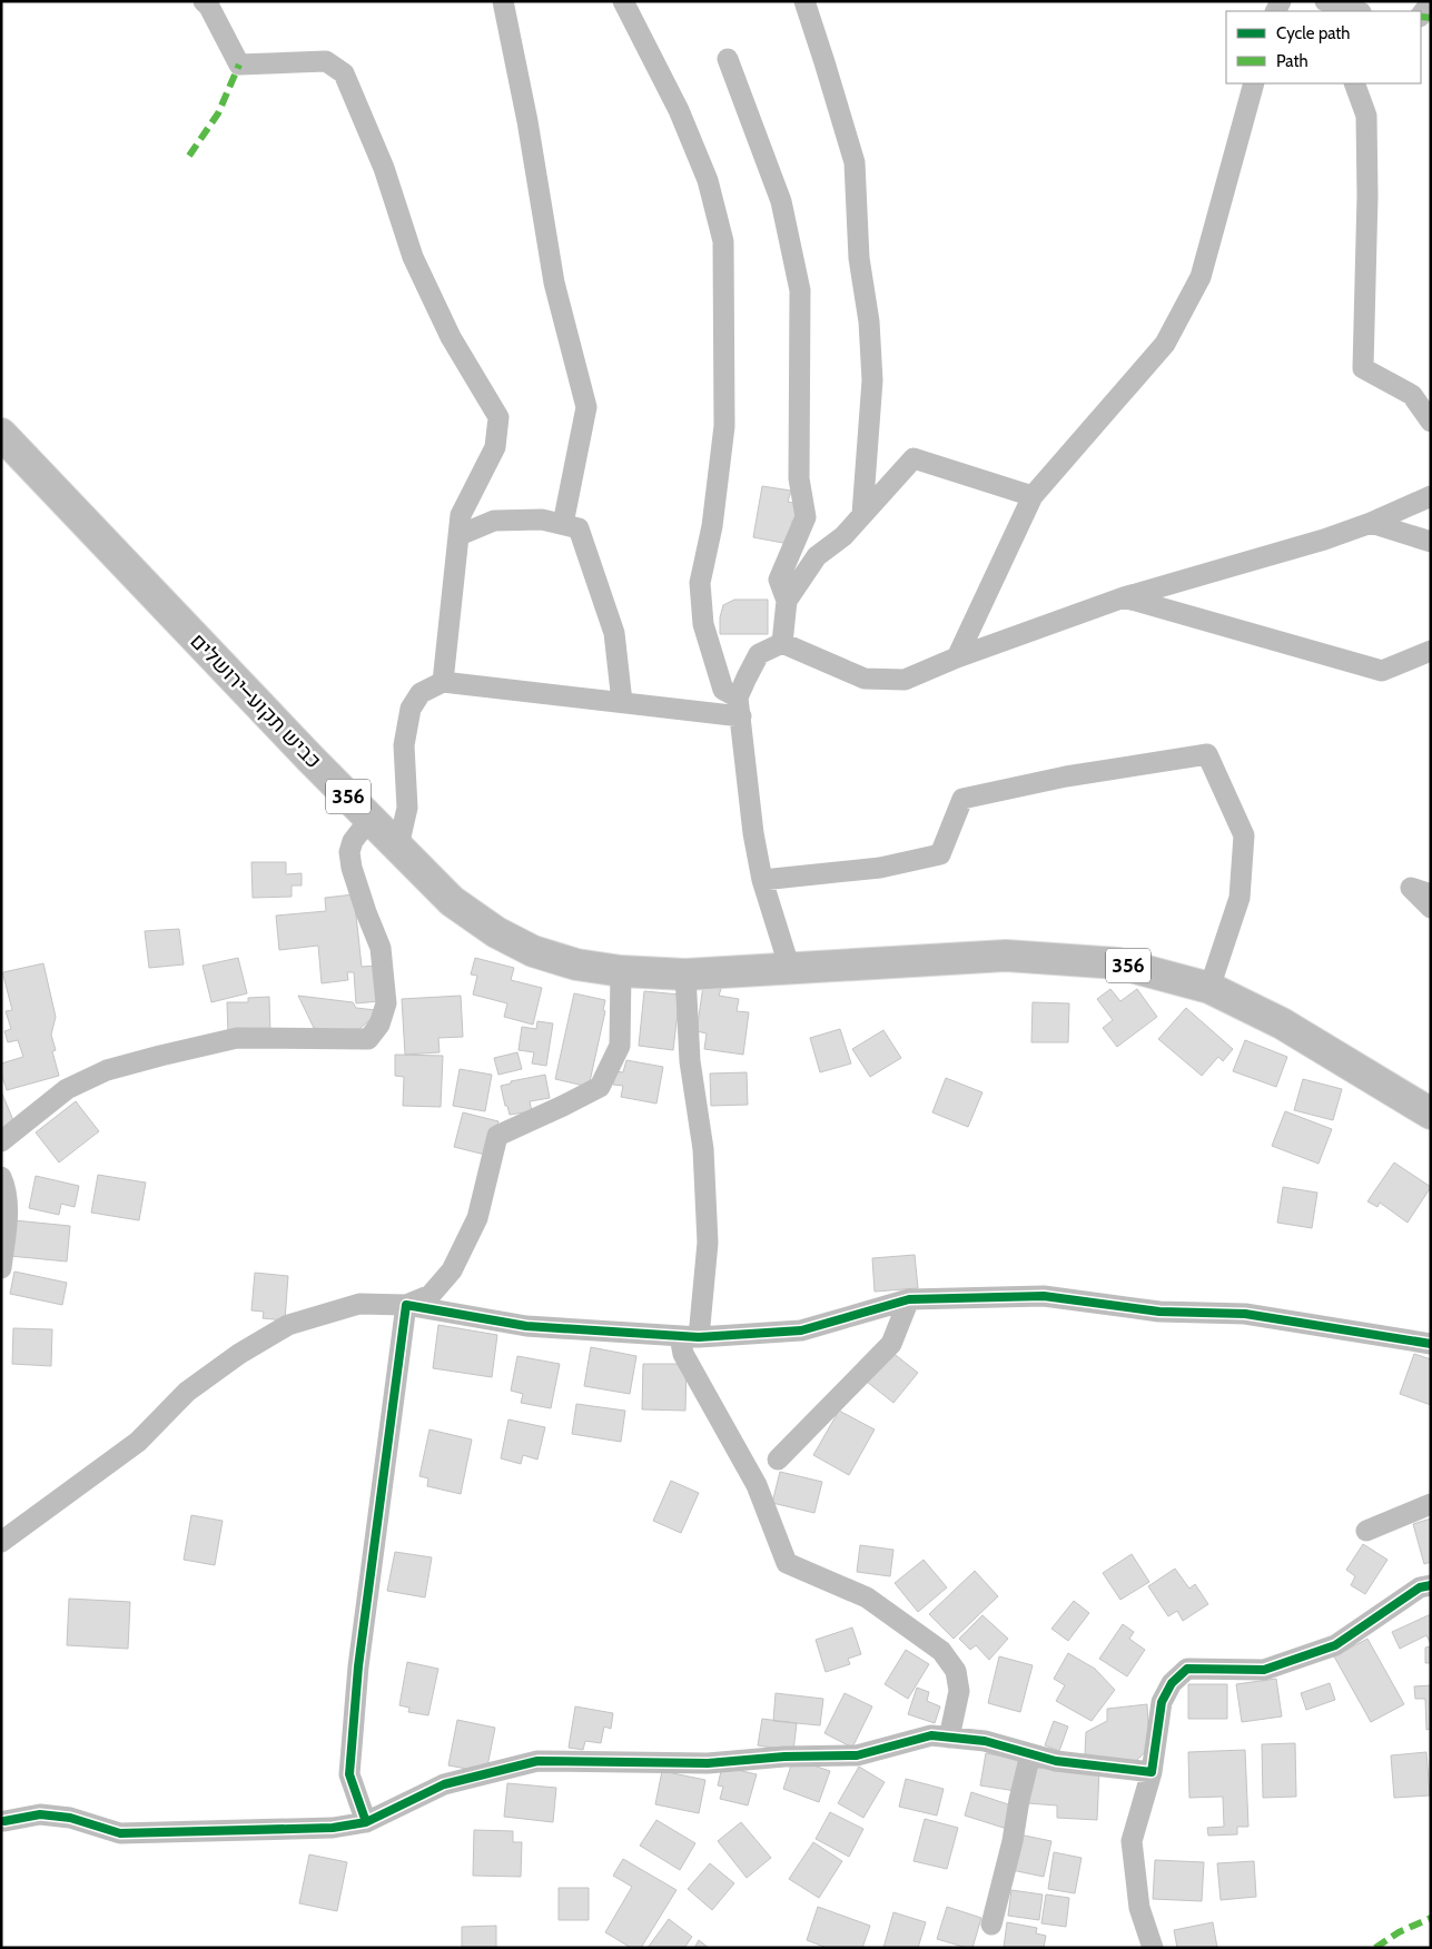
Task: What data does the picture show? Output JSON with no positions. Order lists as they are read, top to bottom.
{
  "streets": {
    "main road": ["כביש תקוע–ירושלים", "356"]
  },
  "crossings": [
    ["כביש תקוע–ירושלים", "356"]
  ],
  "legend": ["Cycle path", "Path"]
}
